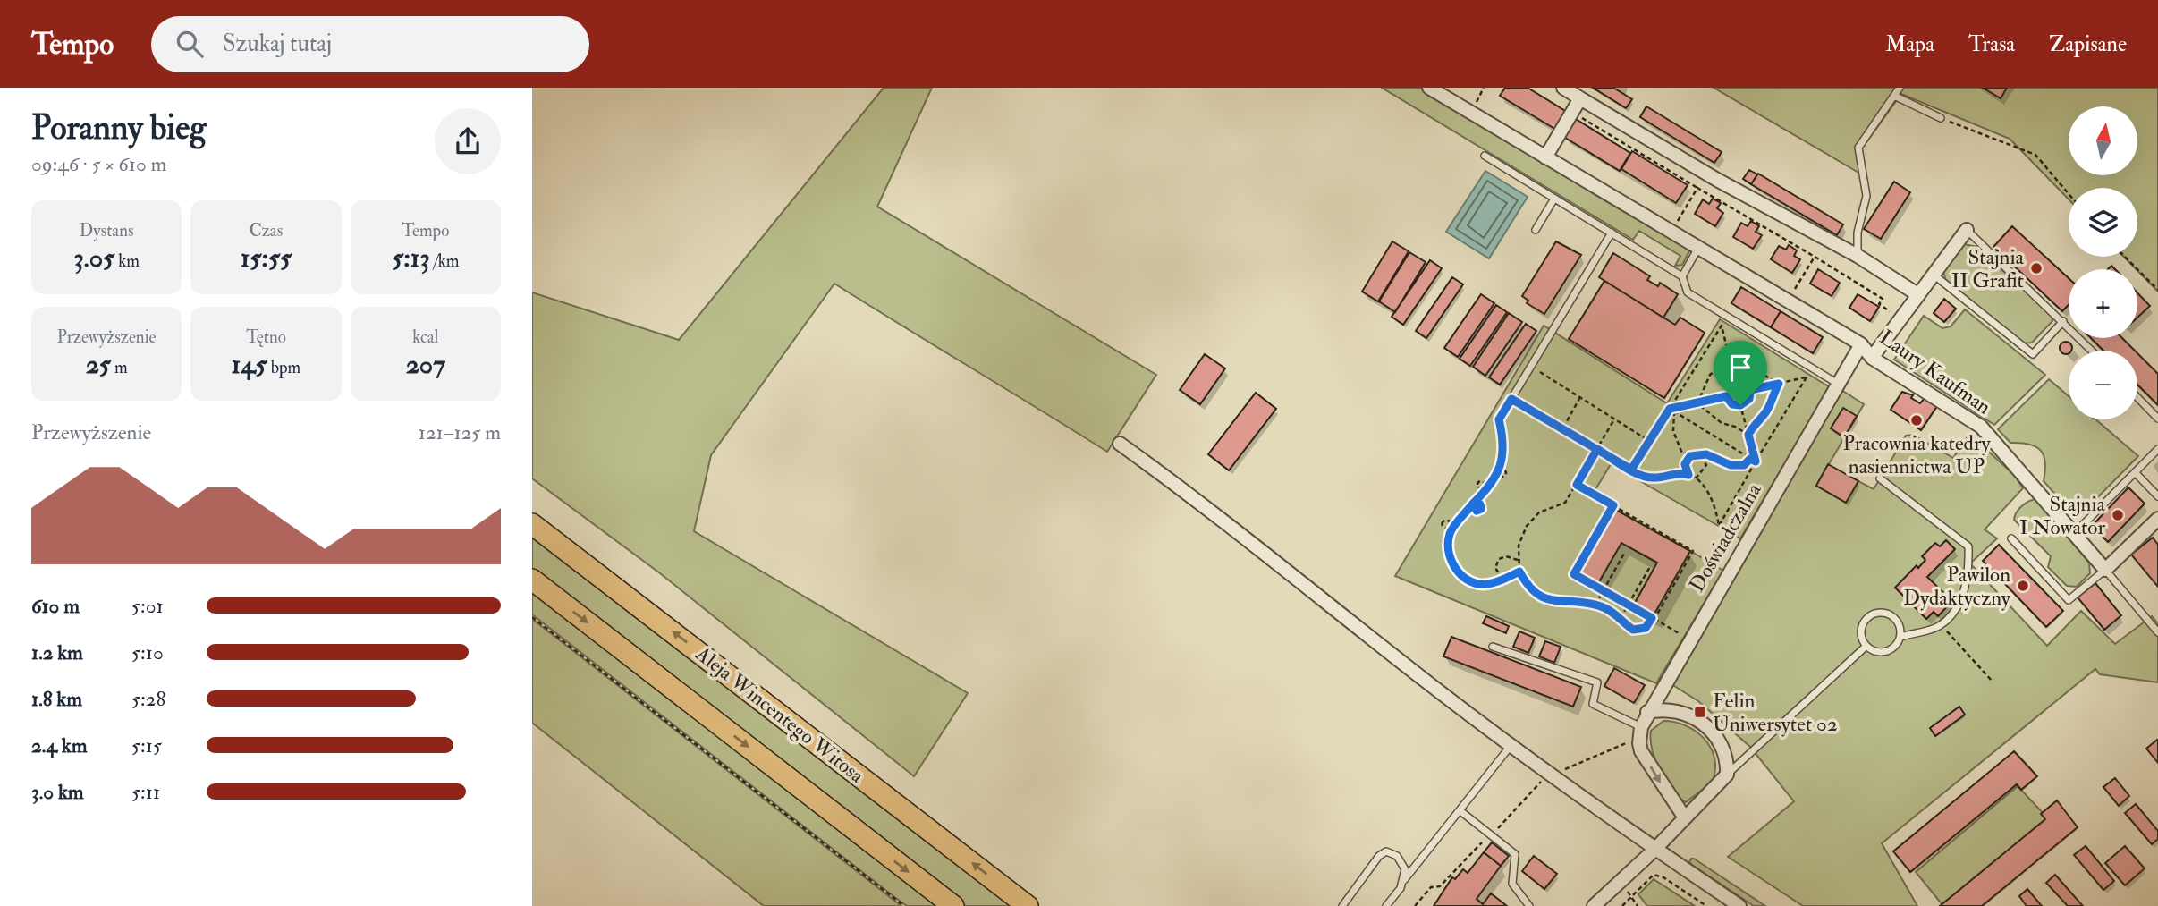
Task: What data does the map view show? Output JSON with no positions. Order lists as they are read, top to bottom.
{
  "streets": {
    "main road": ["Aleja Wincentego Witosa"],
    "street": ["Laury Kaufman", "Doświadczalna"]
  },
  "crossings": [
    ["Laury Kaufman", "Doświadczalna"]
  ],
  "places": {
    "other": [
      "Stajnia II Grafit",
      "Pracownia katedry nasiennictwa UP",
      "Stajnia I Nowator",
      "Pawilon Dydaktyczny"
    ],
    "transit": ["Felin Uniwersytet 02"]
  },
  "north": "top",
  "page": {
    "header": "Tempo",
    "search": "Szukaj tutaj",
    "nav": ["Mapa", "Trasa", "Zapisane"],
    "heading": ["Poranny bieg", "09:46 · 5 × 610 m"],
    "map_buttons": ["+", "−"],
    "stats": [
      ["Dystans", "3.05 km"],
      ["Czas", "15:55"],
      ["Tempo", "5:13 /km"],
      ["Przewyższenie", "25 m"],
      ["Tętno", "145 bpm"],
      ["kcal", "207"]
    ],
    "chart": ["Przewyższenie", "121–125 m"],
    "list": [
      {
        "name": "610 m",
        "note": "5:01"
      },
      {
        "name": "1.2 km",
        "note": "5:10"
      },
      {
        "name": "1.8 km",
        "note": "5:28"
      },
      {
        "name": "2.4 km",
        "note": "5:15"
      },
      {
        "name": "3.0 km",
        "note": "5:11"
      }
    ]
  }
}
